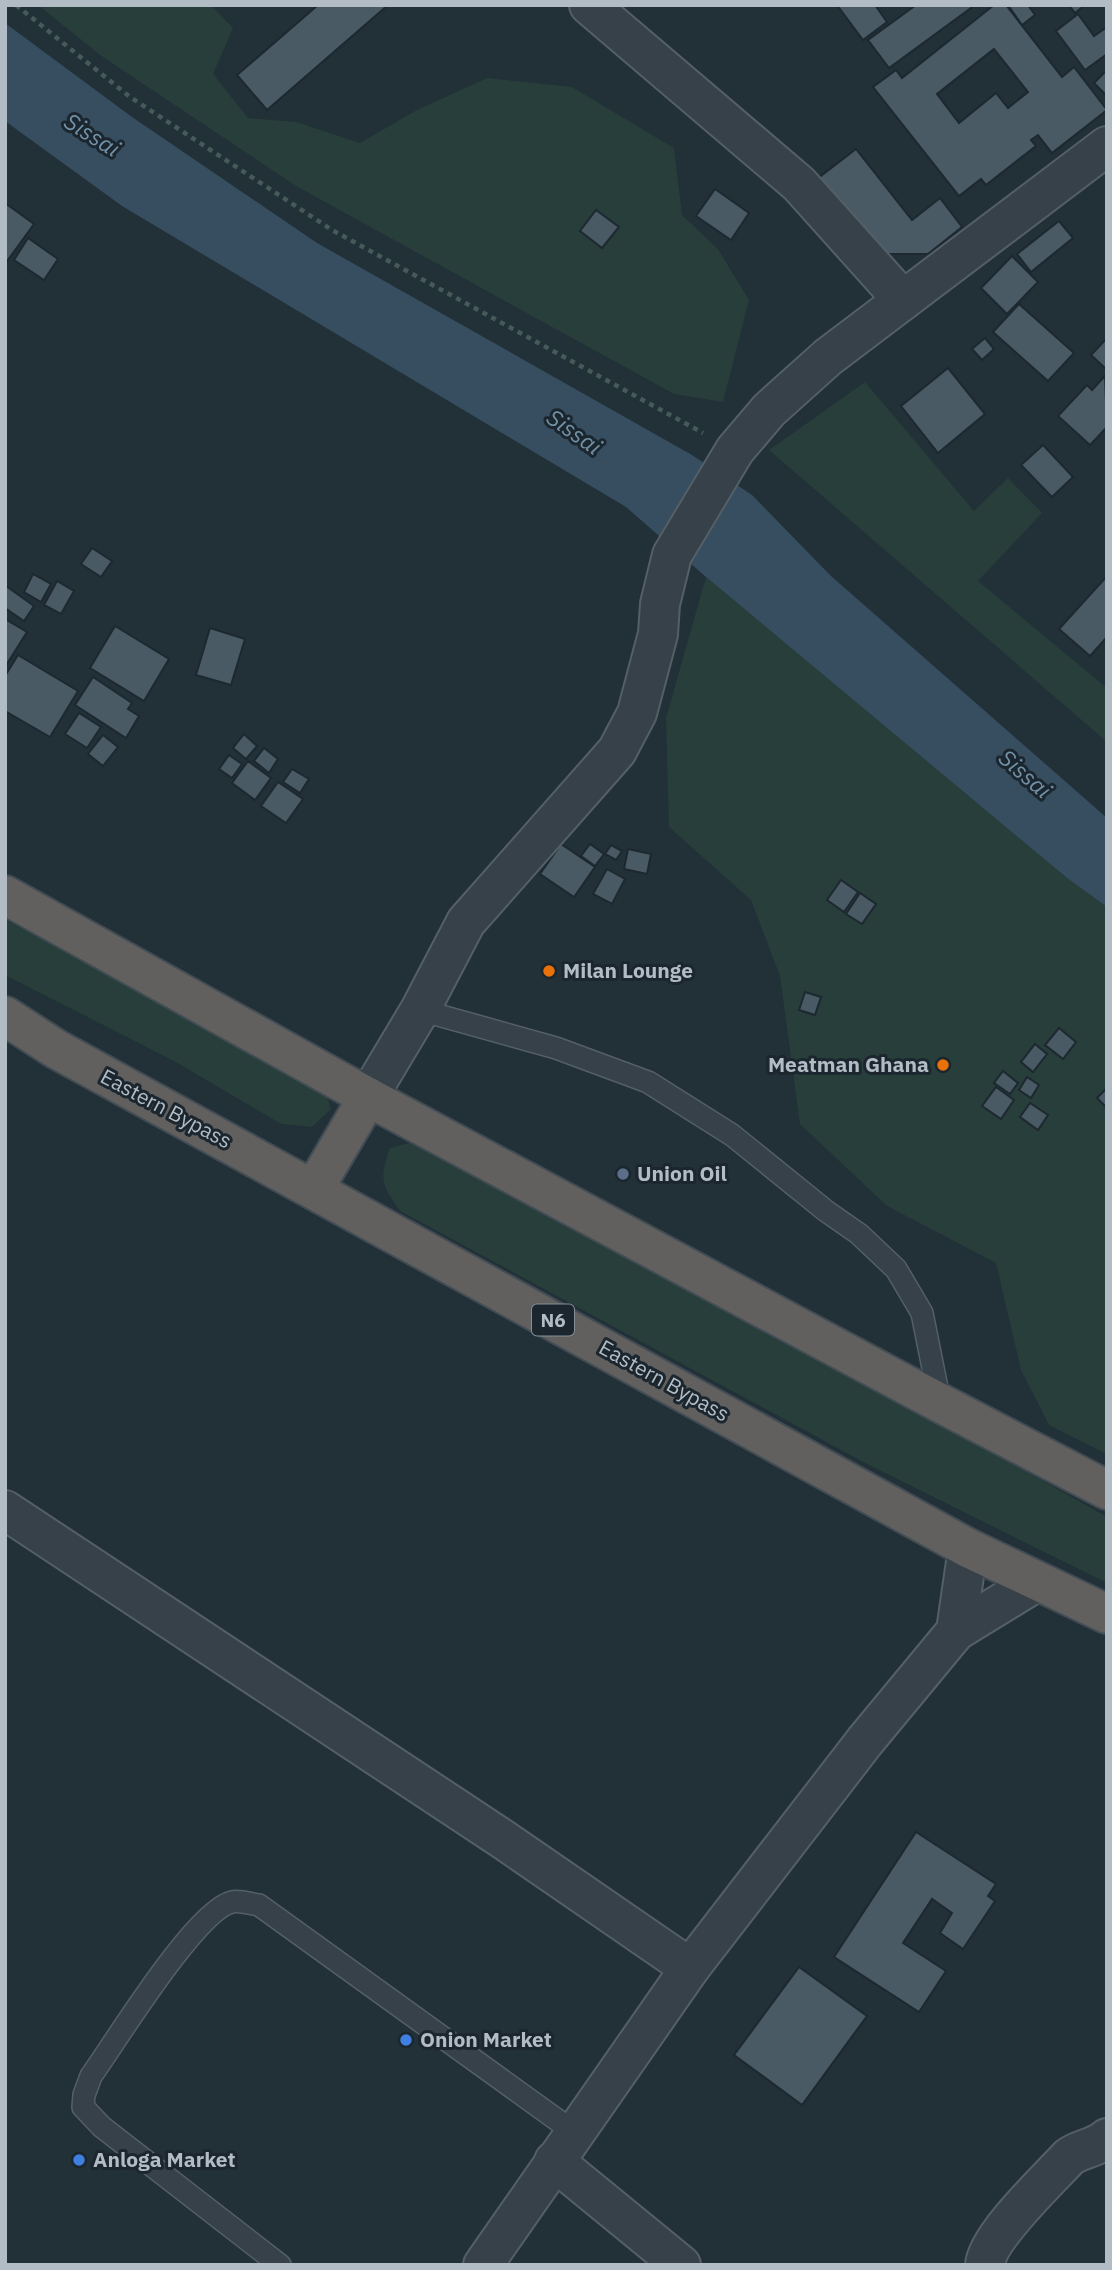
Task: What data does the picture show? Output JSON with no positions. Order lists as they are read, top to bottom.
{
  "streets": {
    "highway": ["Eastern Bypass", "N6"]
  },
  "water": ["Sissai"],
  "places": [
    "Milan Lounge",
    "Meatman Ghana",
    "Union Oil",
    "Onion Market",
    "Anloga Market"
  ]
}
